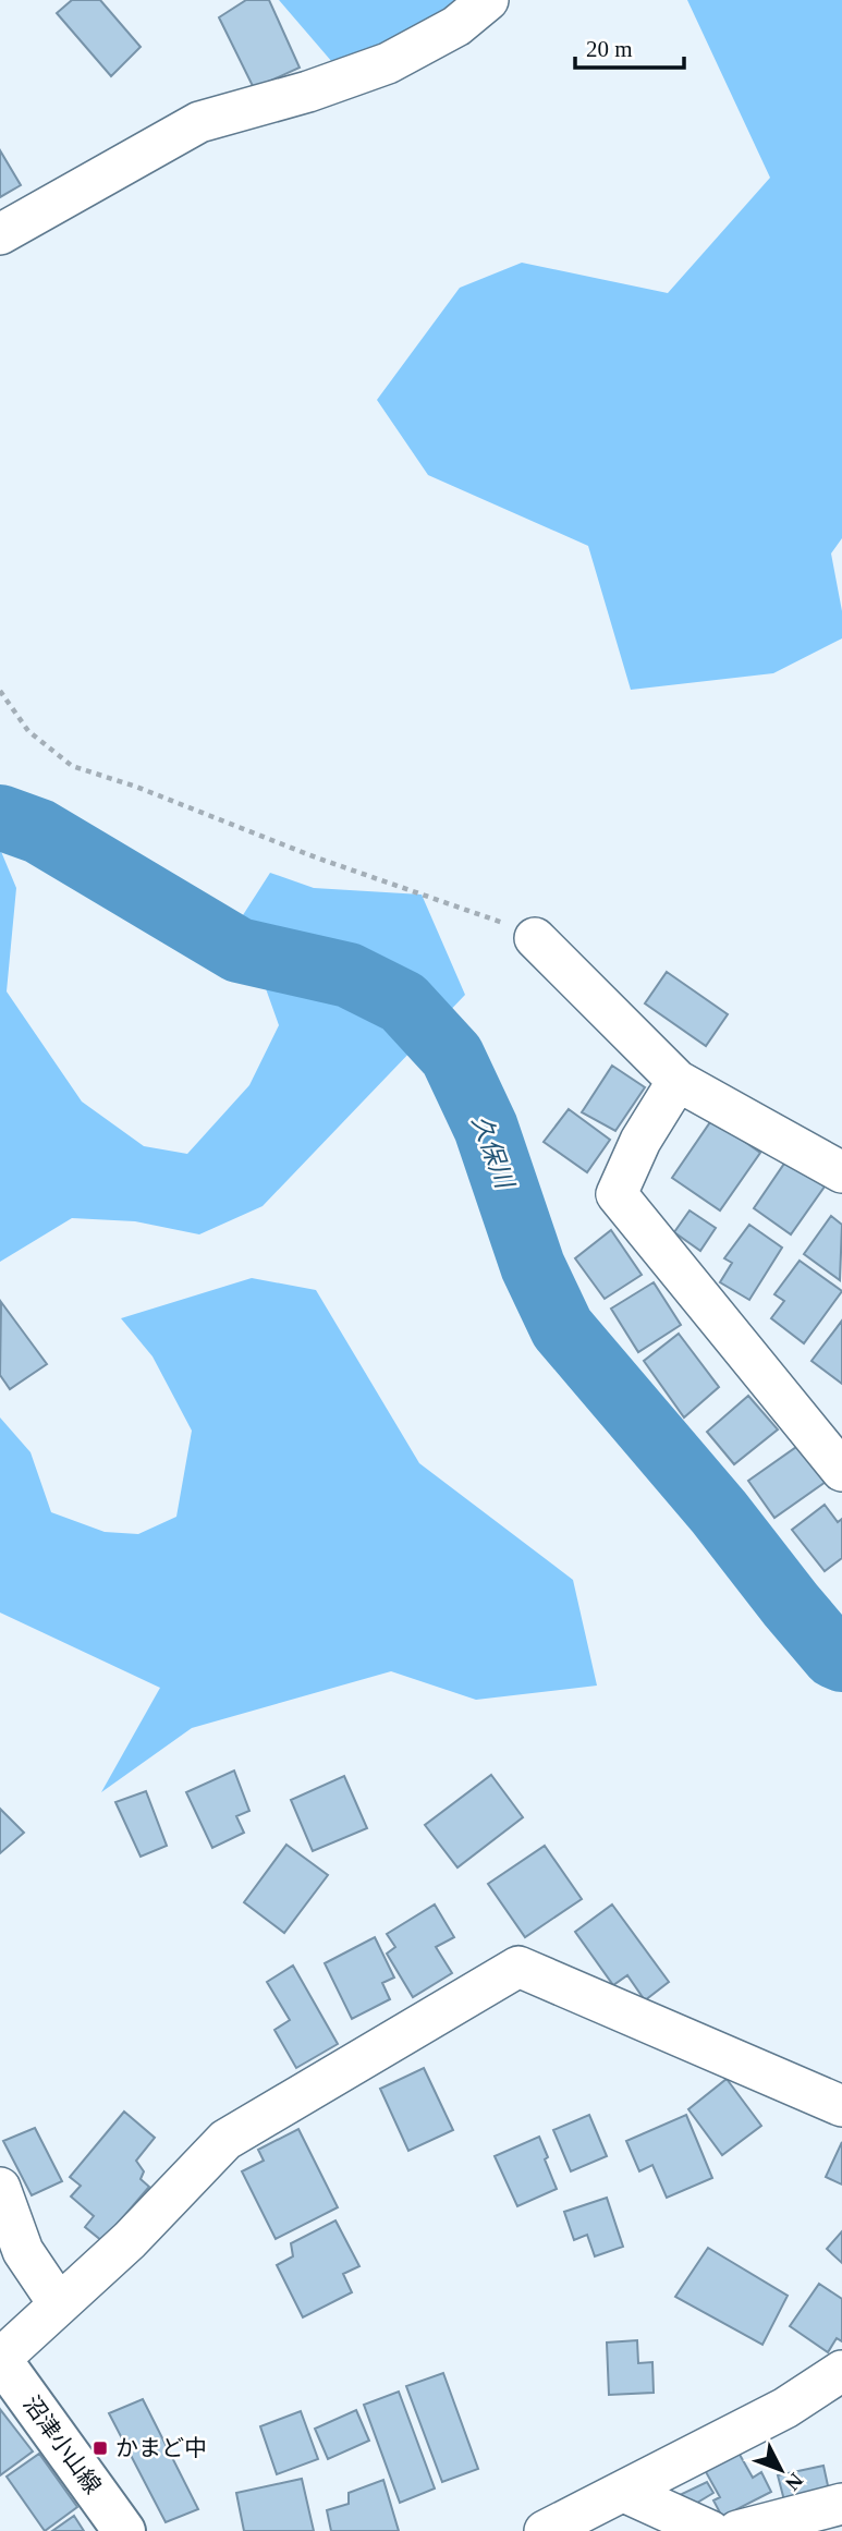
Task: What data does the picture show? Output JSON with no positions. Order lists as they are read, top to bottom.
{
  "streets": {
    "main road": ["沼津小山線"]
  },
  "water": ["久保川"],
  "places": {
    "transit": ["かまど中"]
  },
  "scale_bar": "20 m",
  "north": "bottom right"
}
